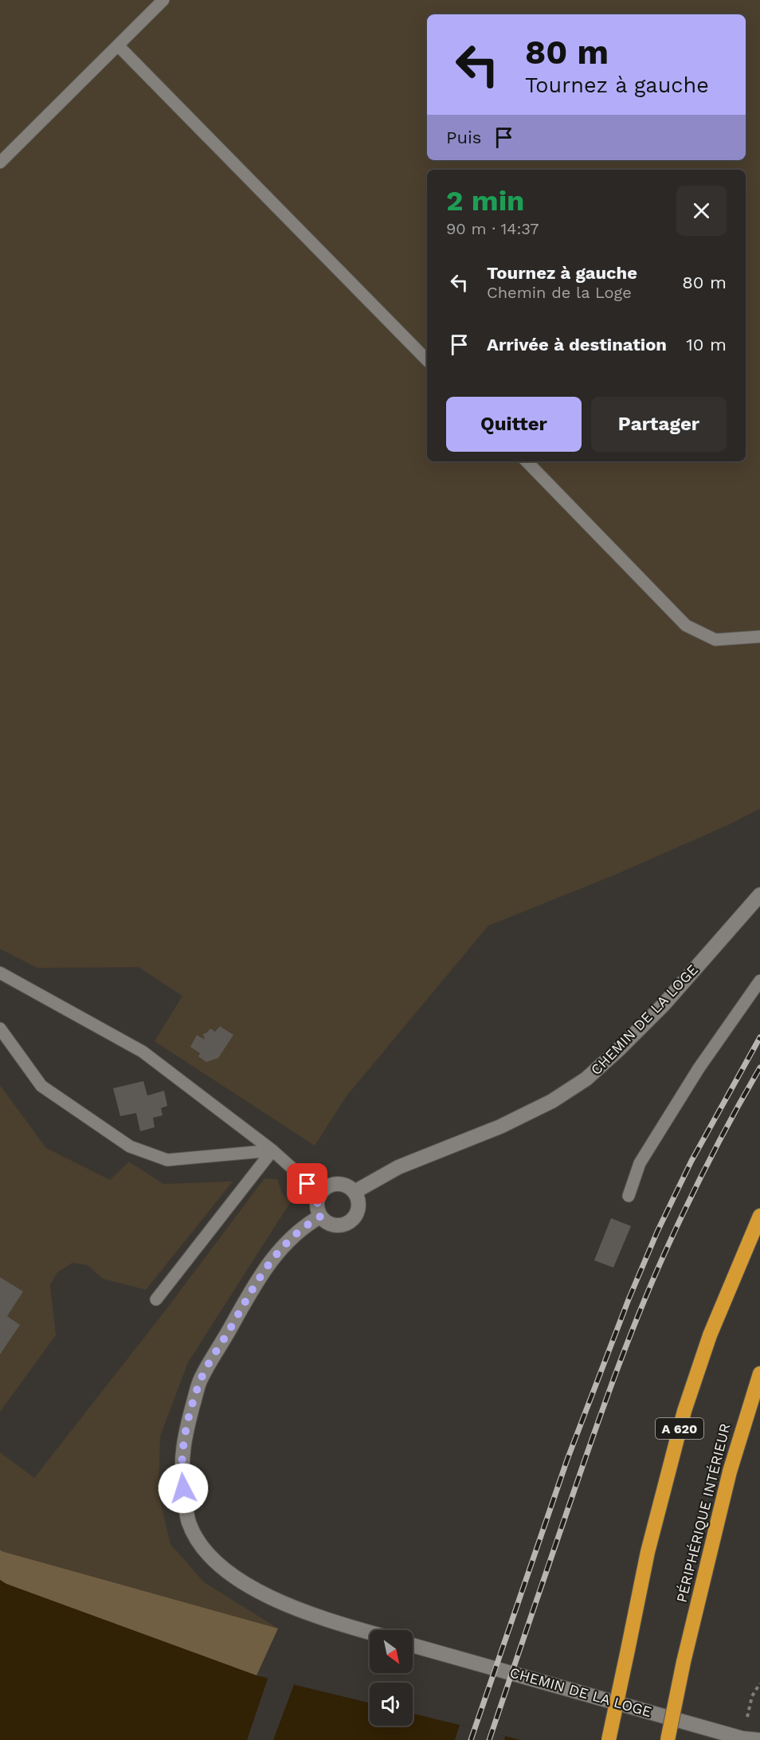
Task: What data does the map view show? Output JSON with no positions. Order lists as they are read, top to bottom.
{
  "streets": {
    "highway": ["A 620", "PÉRIPHÉRIQUE INTÉRIEUR"],
    "street": ["CHEMIN DE LA LOGE"]
  },
  "north": "bottom right",
  "page": {
    "turn": ["80 m", "Tournez à gauche"],
    "then": "Puis",
    "heading": ["2 min", "90 m · 14:37"],
    "list": [
      {
        "name": "Tournez à gauche",
        "note": "Chemin de la Loge",
        "value": "80 m"
      },
      {
        "name": "Arrivée à destination",
        "value": "10 m"
      }
    ],
    "buttons": ["Quitter", "Partager"]
  }
}
